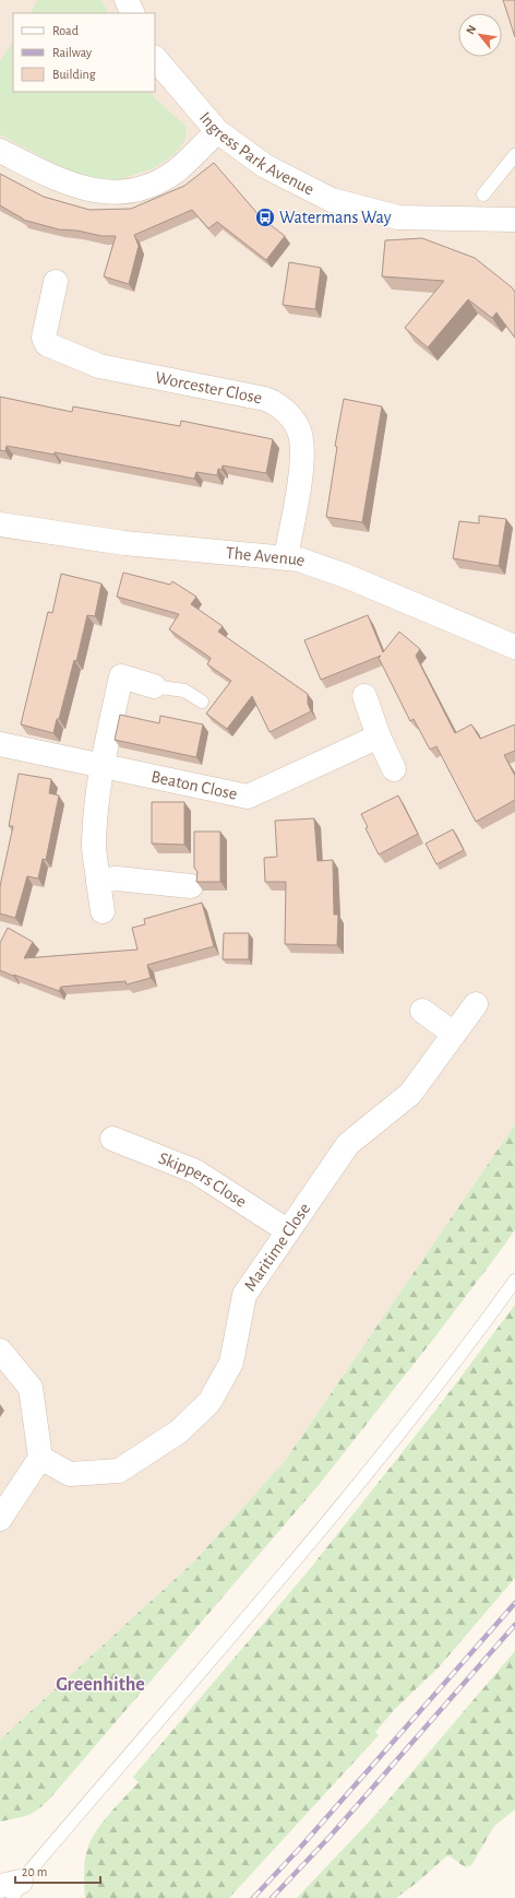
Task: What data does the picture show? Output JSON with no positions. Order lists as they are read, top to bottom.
{
  "streets": {
    "street": [
      "Ingress Park Avenue",
      "Worcester Close",
      "The Avenue",
      "Beaton Close",
      "Skippers Close",
      "Maritime Close"
    ]
  },
  "crossings": [
    ["Worcester Close", "The Avenue"],
    ["Skippers Close", "Maritime Close"]
  ],
  "districts": ["Greenhithe"],
  "places": {
    "bus stop": ["Watermans Way"]
  },
  "legend": ["Road", "Railway", "Building"],
  "scale_bar": "20 m",
  "north": "top left"
}
